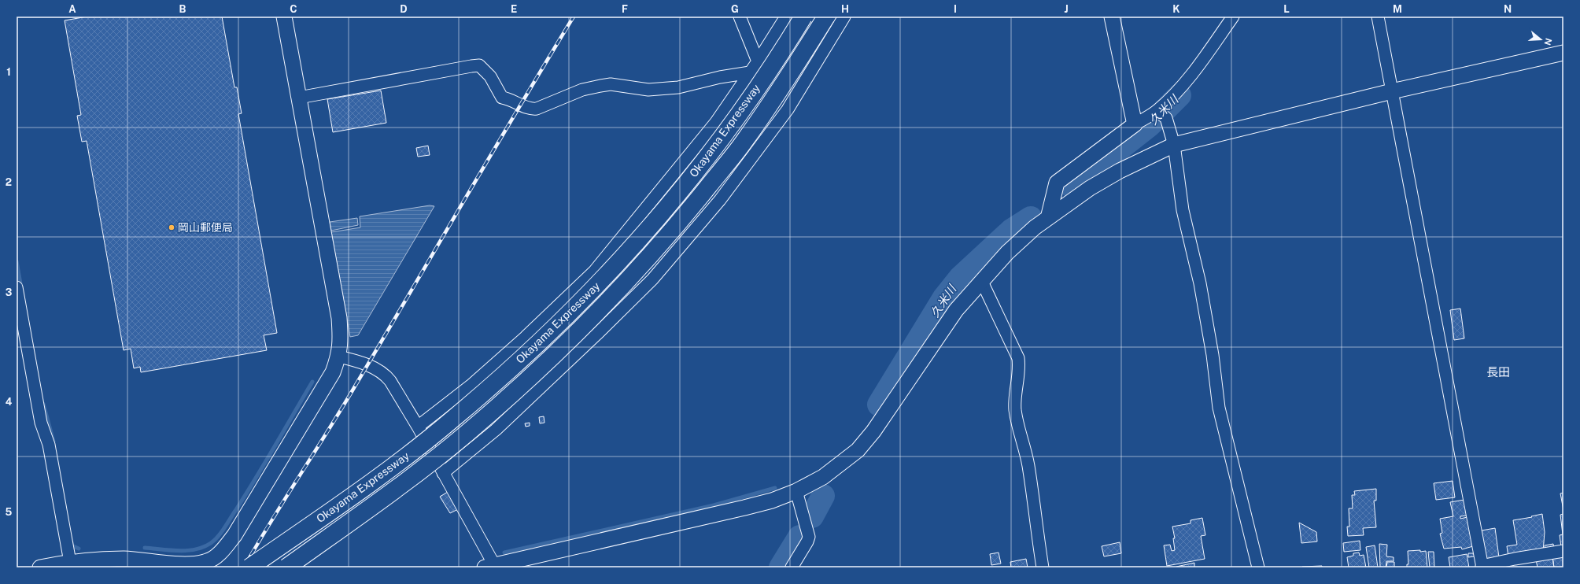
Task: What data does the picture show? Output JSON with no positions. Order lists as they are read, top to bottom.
{
  "streets": {
    "highway": ["Okayama Expressway"]
  },
  "districts": ["長田"],
  "water": ["久米川"],
  "places": ["岡山郵便局"],
  "north": "right",
  "grid": {
    "columns": [
      "A",
      "B",
      "C",
      "D",
      "E",
      "F",
      "G",
      "H",
      "I",
      "J",
      "K",
      "L",
      "M",
      "N"
    ],
    "rows": [
      "1",
      "2",
      "3",
      "4",
      "5"
    ]
  }
}
